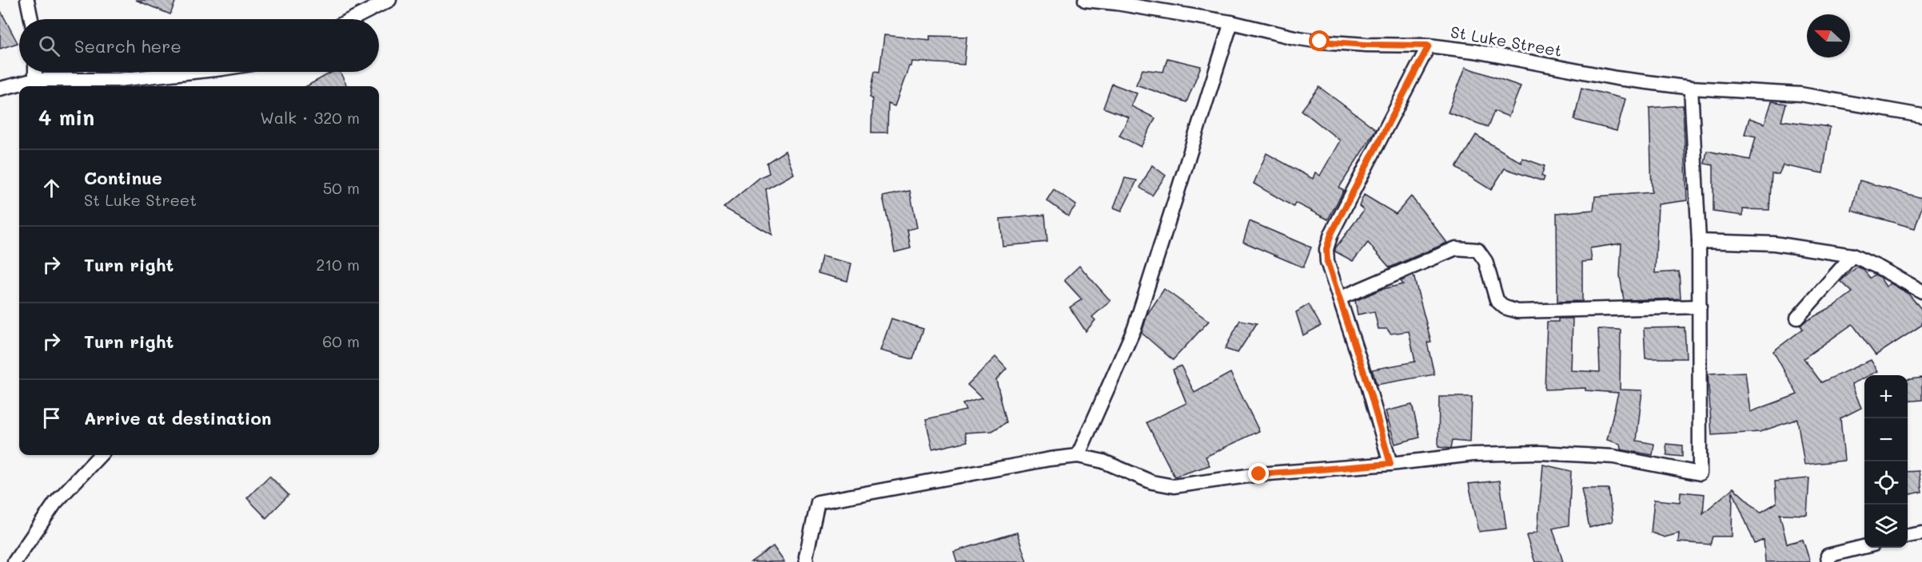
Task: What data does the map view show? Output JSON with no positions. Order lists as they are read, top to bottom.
{
  "streets": {
    "street": ["St Luke Street"]
  },
  "north": "left",
  "page": {
    "search": "Search here",
    "heading": ["4 min", "Walk · 320 m"],
    "list": [
      ["Continue", "St Luke Street", "50 m"],
      ["Turn right", "210 m"],
      ["Turn right", "60 m"],
      "Arrive at destination"
    ],
    "map_buttons": ["+", "−"]
  }
}
